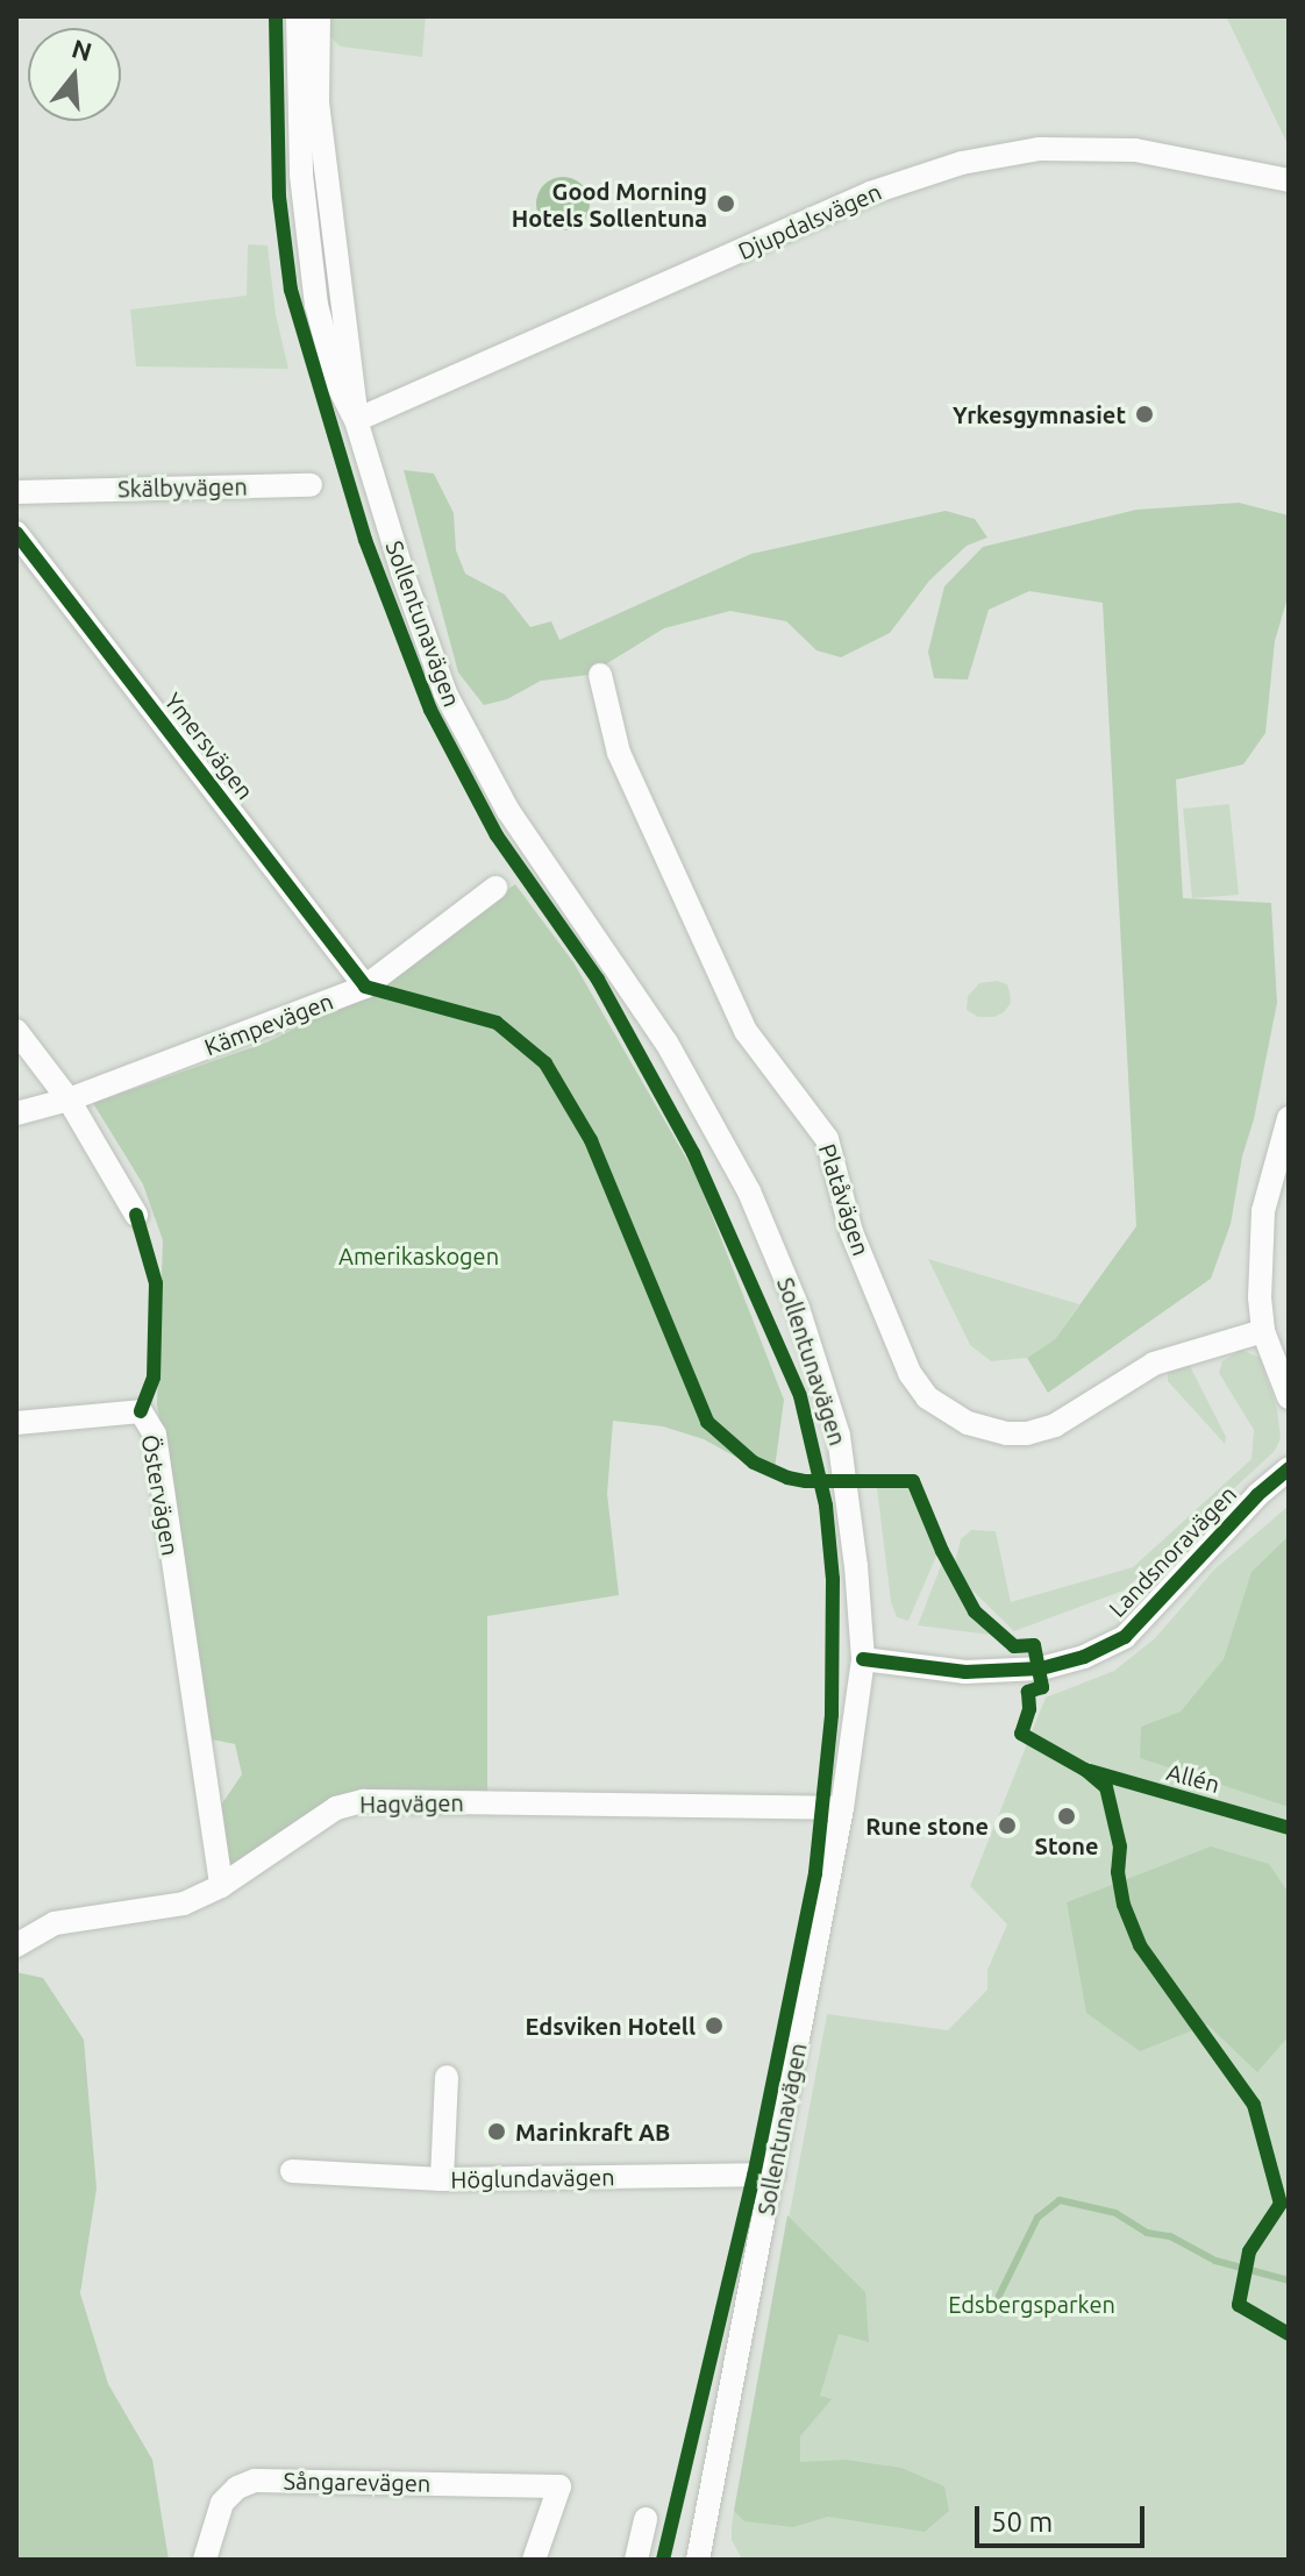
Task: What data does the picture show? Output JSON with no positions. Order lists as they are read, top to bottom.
{
  "streets": {
    "street": [
      "Djupdalsvägen",
      "Skälbyvägen",
      "Sollentunavägen",
      "Ymersvägen",
      "Kämpevägen",
      "Platåvägen",
      "Östervägen",
      "Landsnoravägen",
      "Hagvägen",
      "Höglundavägen",
      "Sångarevägen"
    ],
    "cycle path": ["Allén"]
  },
  "crossings": [
    ["Djupdalsvägen", "Sollentunavägen"],
    ["Sollentunavägen", "Landsnoravägen"],
    ["Sollentunavägen", "Hagvägen"],
    ["Sollentunavägen", "Höglundavägen"],
    ["Ymersvägen", "Kämpevägen"],
    ["Östervägen", "Hagvägen"]
  ],
  "parks": ["Amerikaskogen", "Edsbergsparken"],
  "places": [
    "Good Morning Hotels Sollentuna",
    "Yrkesgymnasiet",
    "Stone",
    "Rune stone",
    "Edsviken Hotell",
    "Marinkraft AB"
  ],
  "scale_bar": "50 m",
  "north": "top"
}
